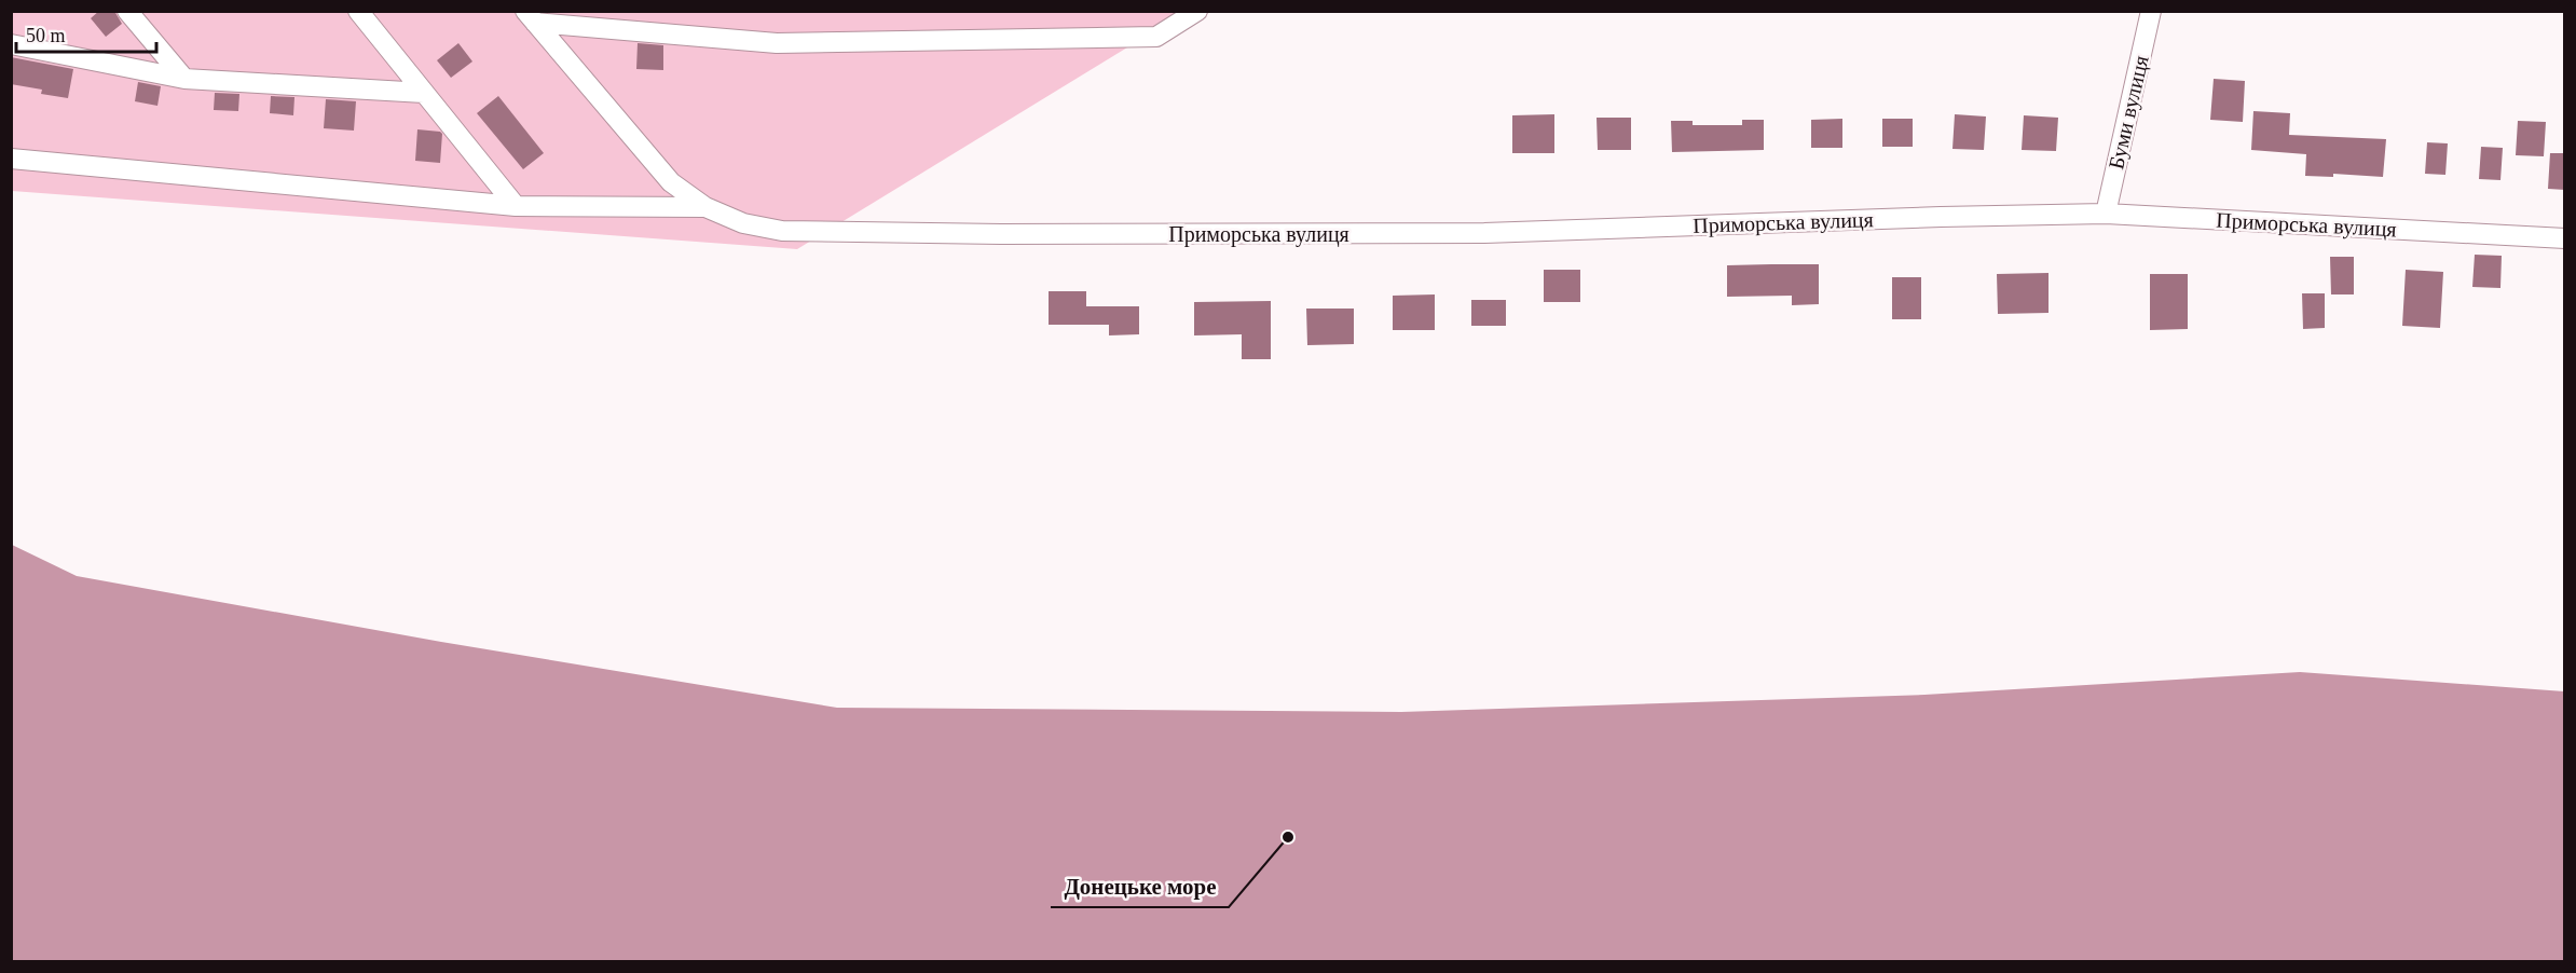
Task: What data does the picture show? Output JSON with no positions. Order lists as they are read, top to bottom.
{
  "streets": {
    "street": ["Буми вулиця", "Приморська вулиця"]
  },
  "crossings": [
    ["Буми вулиця", "Приморська вулиця"]
  ],
  "places": ["Донецьке море"],
  "scale_bar": "50 m"
}
